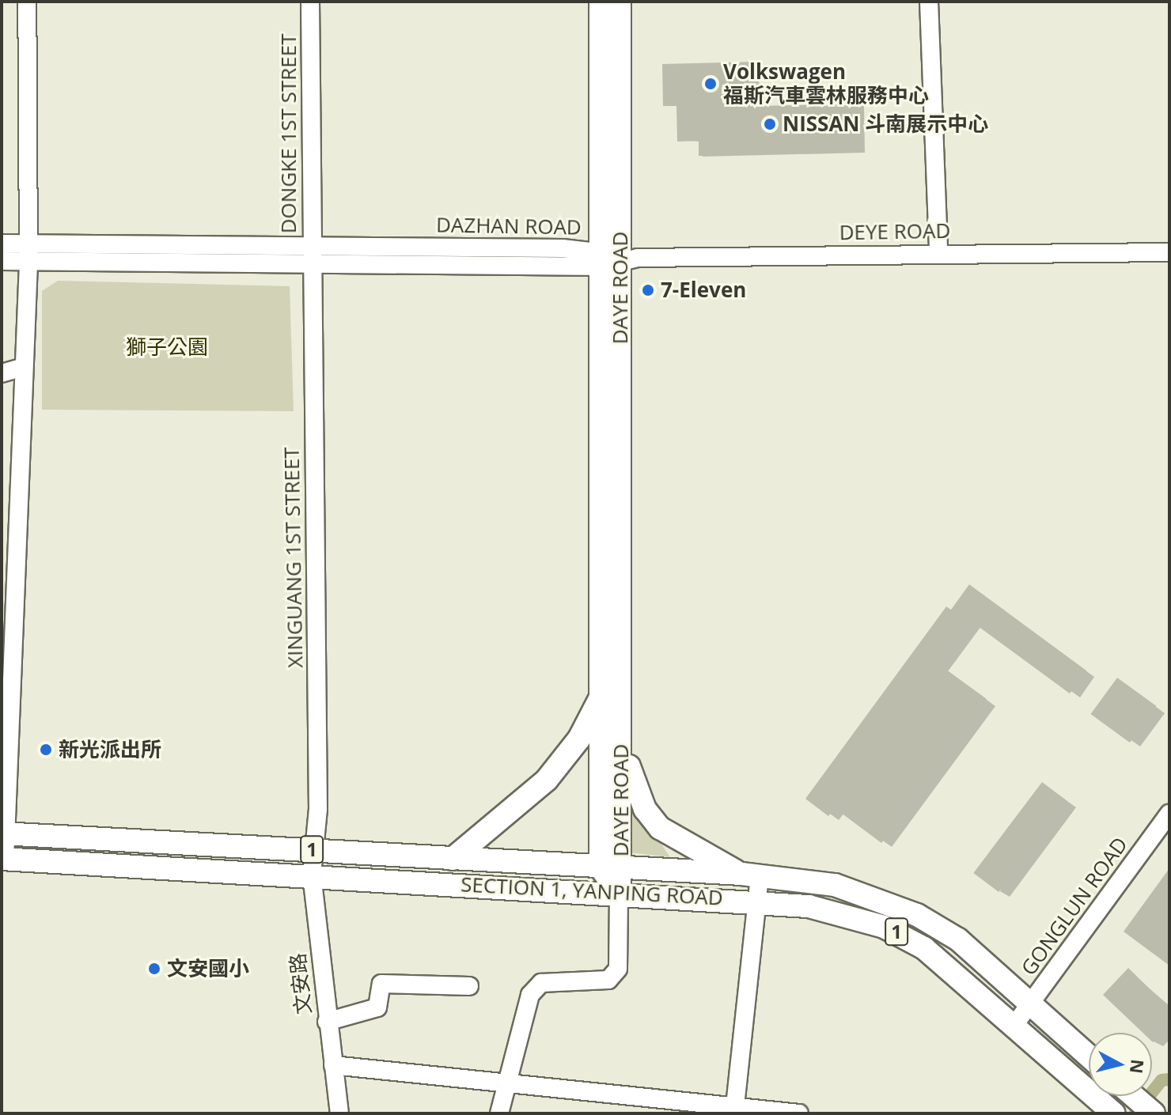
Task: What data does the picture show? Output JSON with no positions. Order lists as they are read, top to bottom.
{
  "streets": {
    "main road": ["DAYE ROAD", "1", "SECTION 1, YANPING ROAD"],
    "street": [
      "DONGKE 1ST STREET",
      "DAZHAN ROAD",
      "DEYE ROAD",
      "XINGUANG 1ST STREET",
      "GONGLUN ROAD",
      "文安路"
    ]
  },
  "crossings": [
    ["DONGKE 1ST STREET", "DAZHAN ROAD"],
    ["DONGKE 1ST STREET", "XINGUANG 1ST STREET"],
    ["DAZHAN ROAD", "DEYE ROAD"],
    ["DAZHAN ROAD", "DAYE ROAD"],
    ["DAZHAN ROAD", "XINGUANG 1ST STREET"],
    ["DEYE ROAD", "DAYE ROAD"],
    ["DAYE ROAD", "SECTION 1, YANPING ROAD"],
    ["XINGUANG 1ST STREET", "SECTION 1, YANPING ROAD"],
    ["XINGUANG 1ST STREET", "文安路"],
    ["SECTION 1, YANPING ROAD", "GONGLUN ROAD"],
    ["SECTION 1, YANPING ROAD", "文安路"]
  ],
  "parks": ["獅子公園"],
  "places": [
    "Volkswagen 福斯汽車雲林服務中心",
    "NISSAN 斗南展示中心",
    "7-Eleven",
    "新光派出所",
    "文安國小"
  ],
  "north": "right"
}
